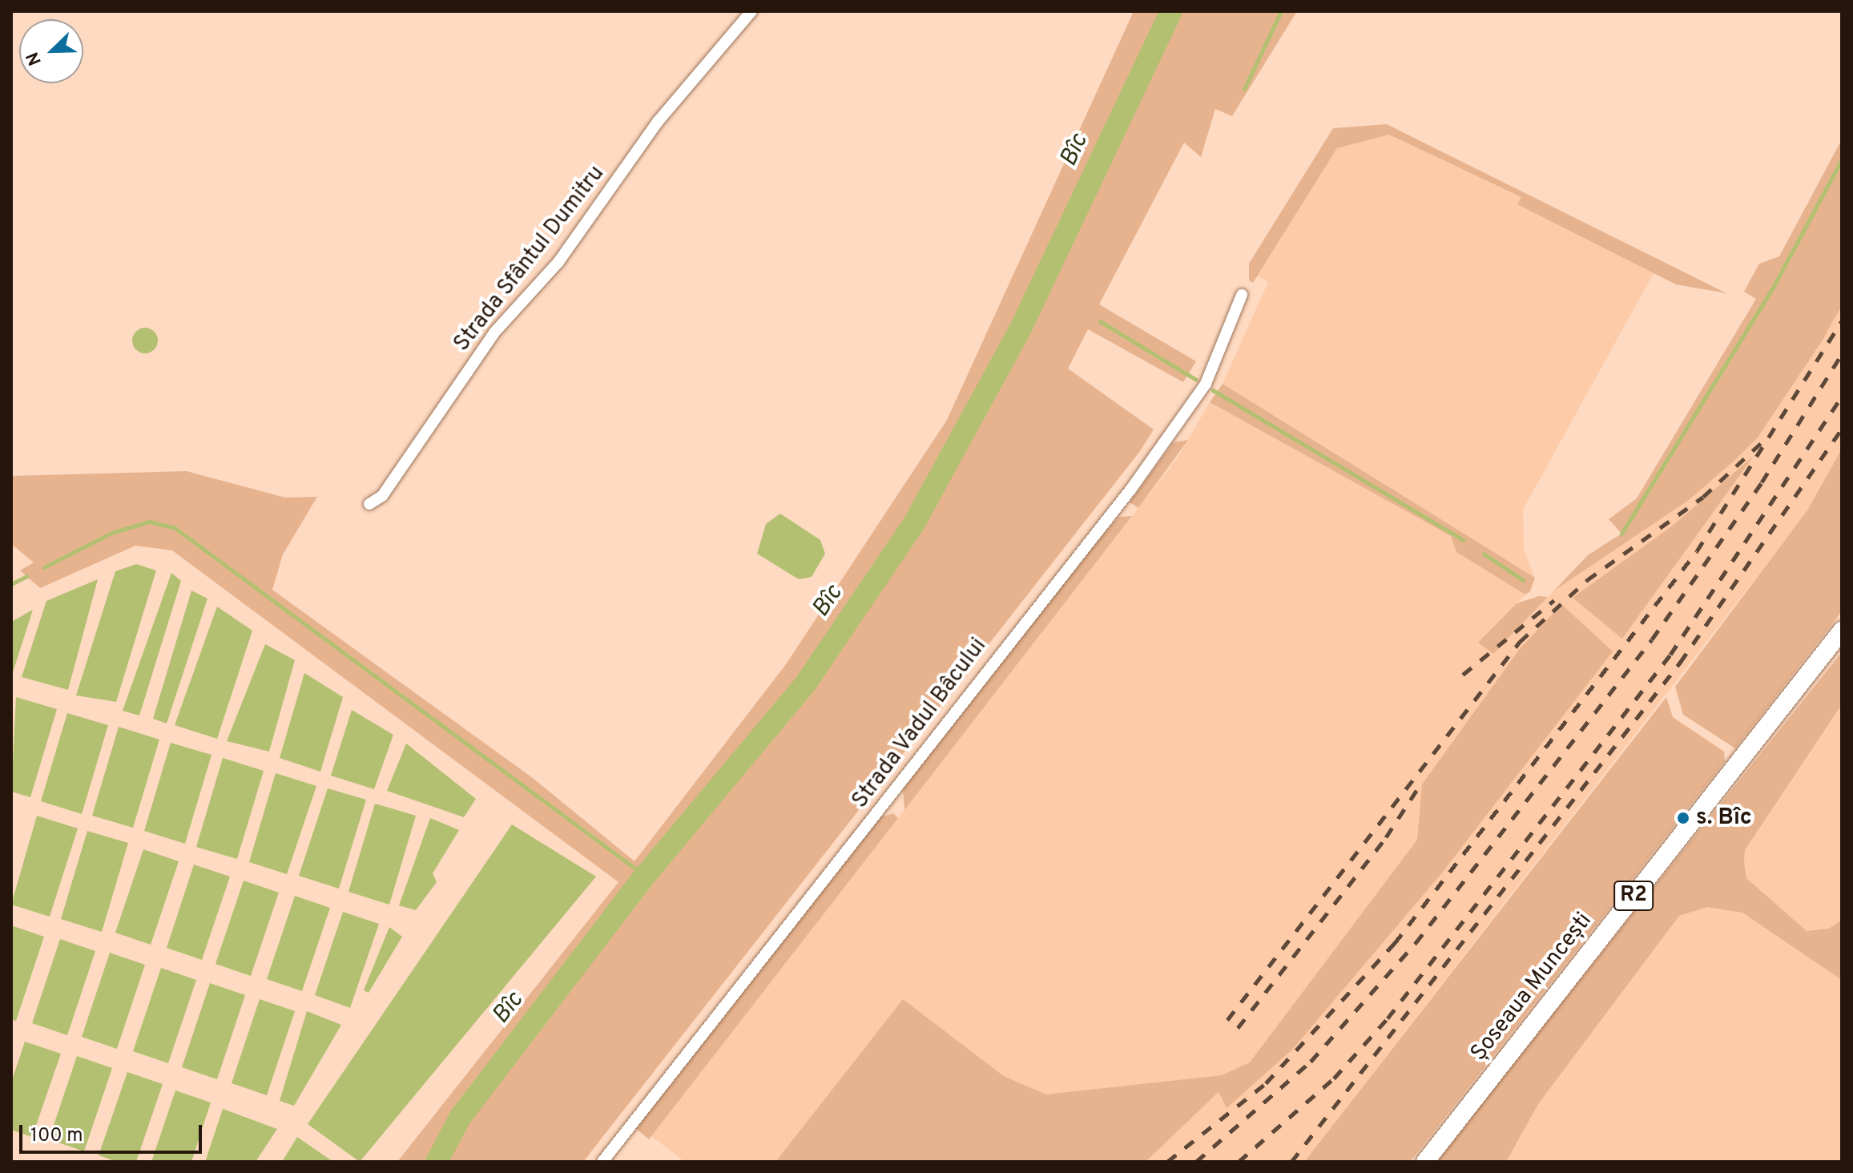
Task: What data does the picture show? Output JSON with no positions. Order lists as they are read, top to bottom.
{
  "streets": {
    "main road": ["R2", "Șoseaua Muncești"],
    "street": ["Strada Sfântul Dumitru", "Strada Vadul Bâcului"]
  },
  "water": ["Bîc"],
  "places": ["s. Bîc"],
  "scale_bar": "100 m",
  "north": "bottom left"
}
